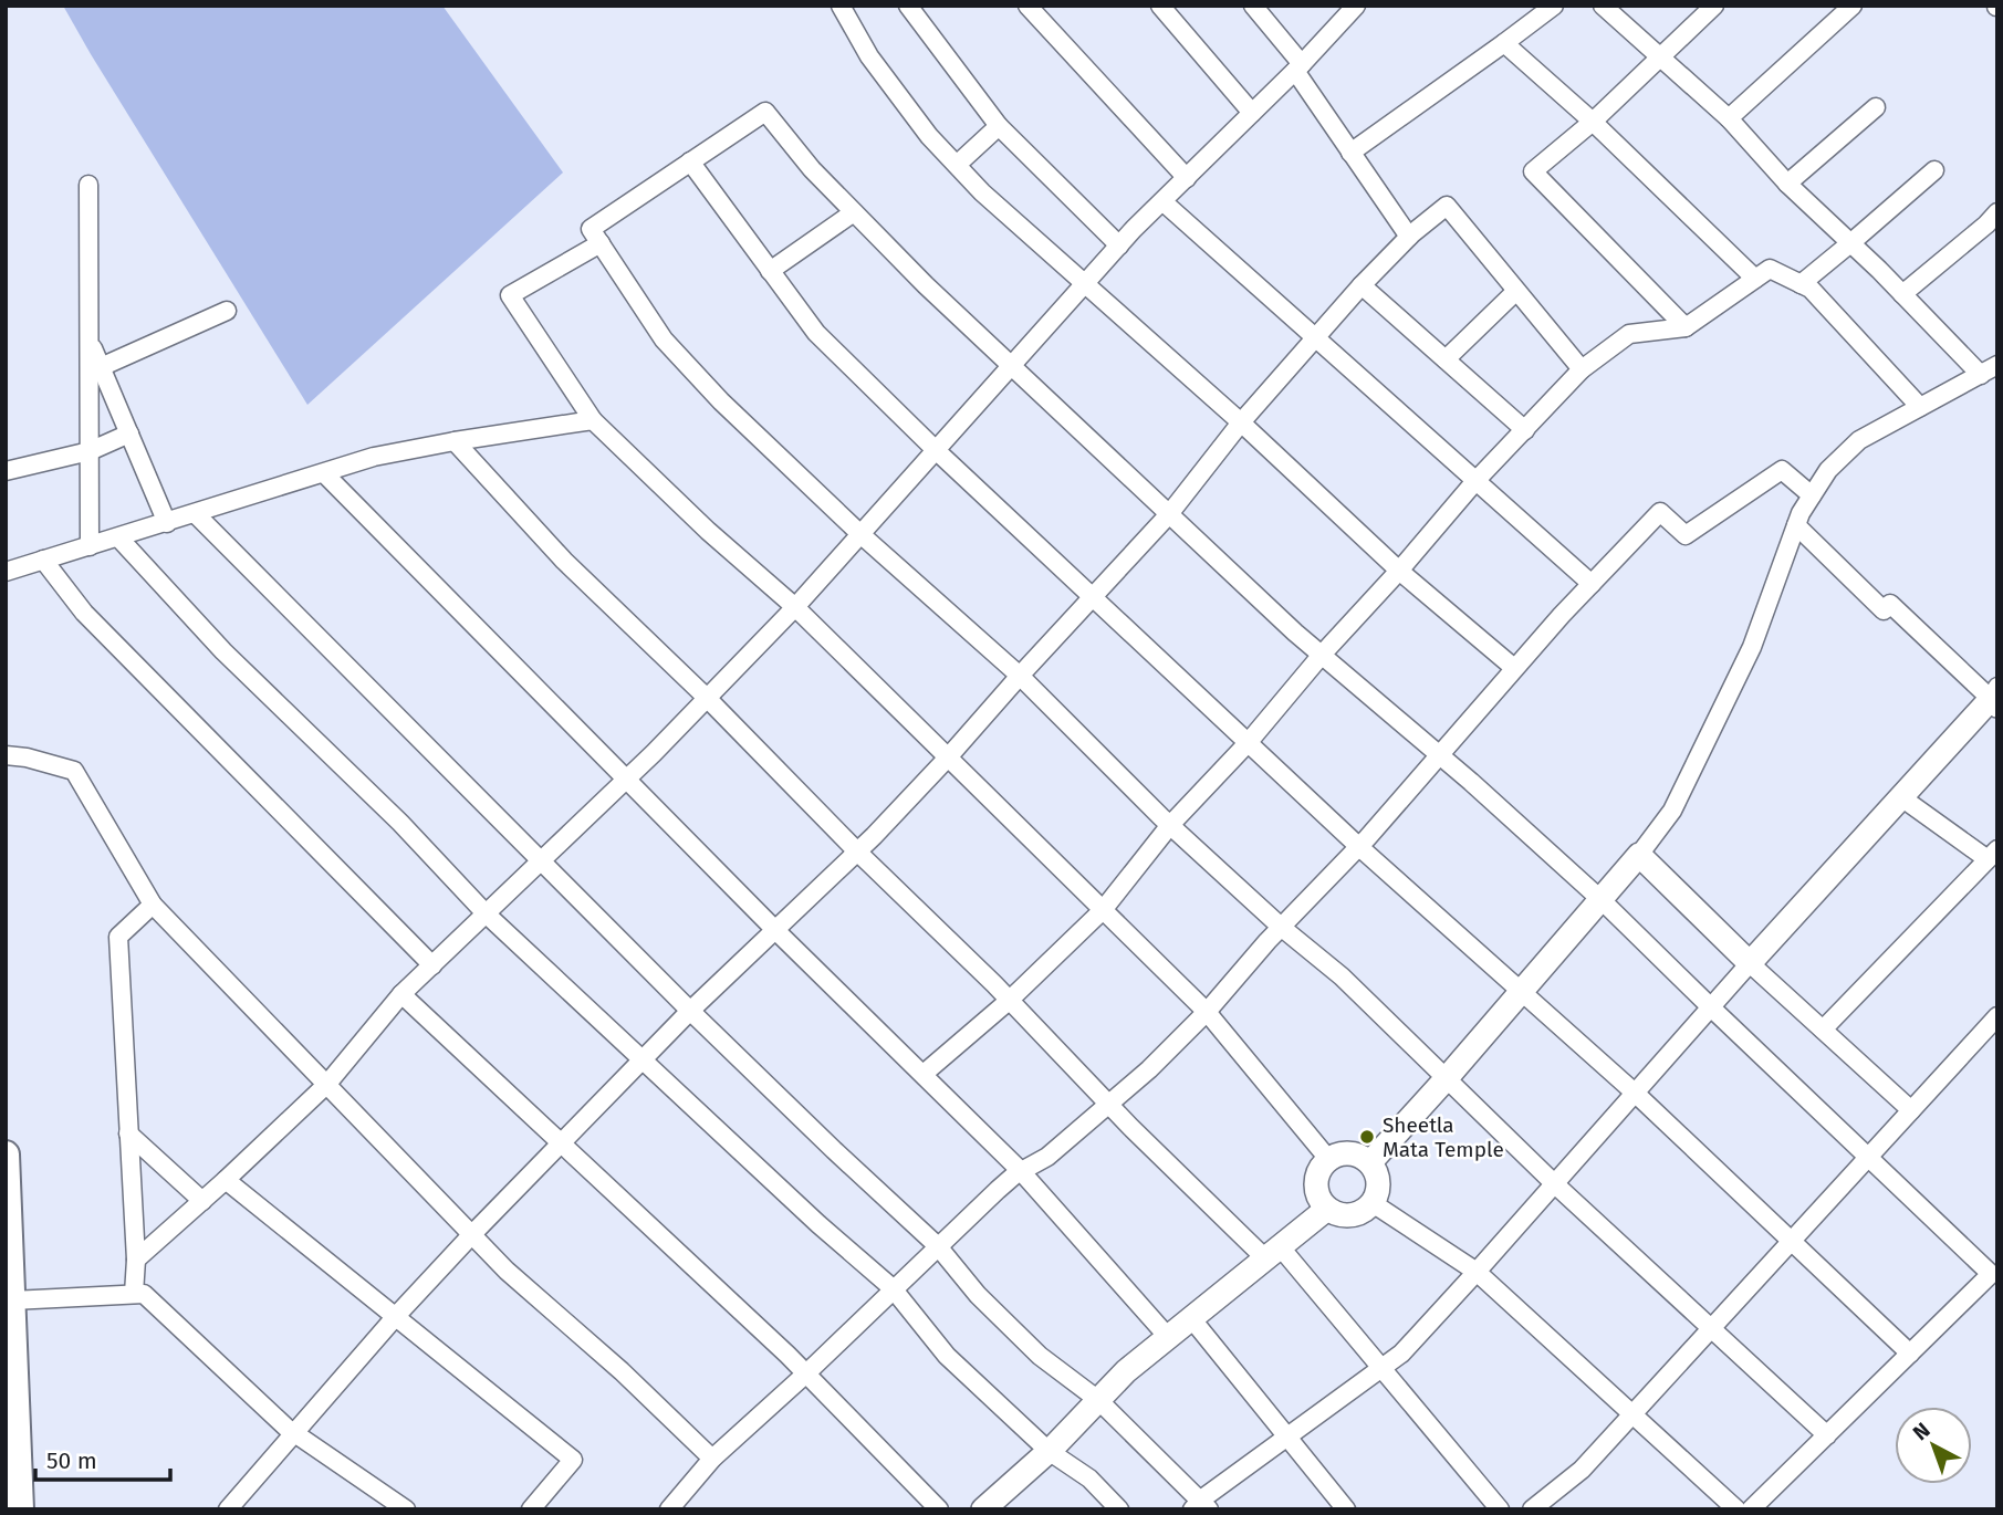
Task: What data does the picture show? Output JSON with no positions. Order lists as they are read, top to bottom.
{
  "places": ["Sheetla Mata Temple"],
  "scale_bar": "50 m",
  "north": "top left"
}
